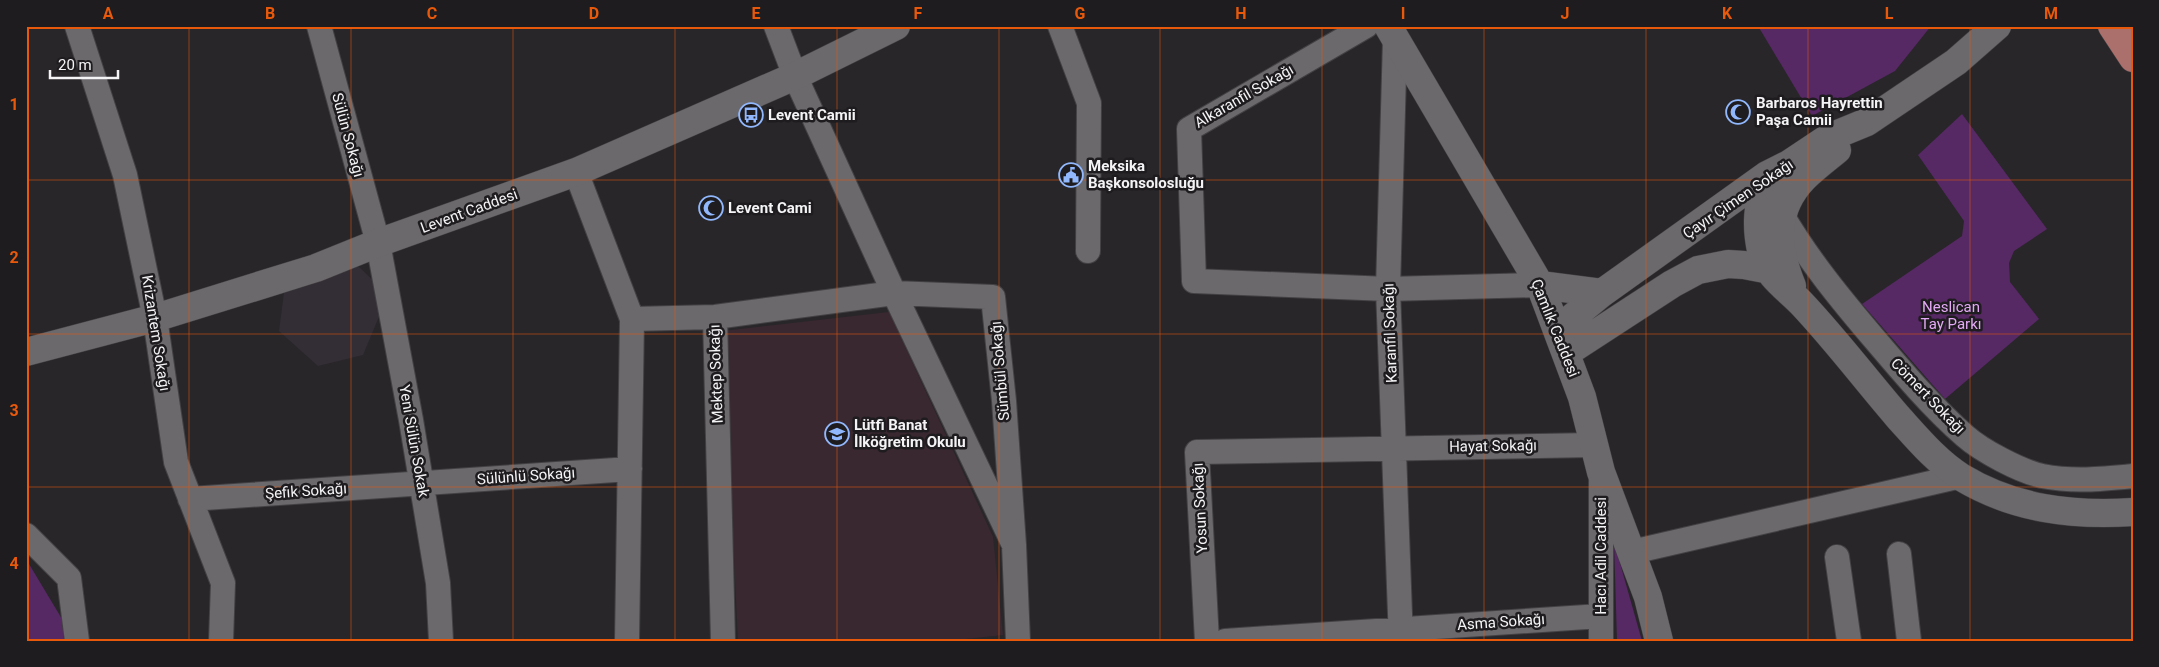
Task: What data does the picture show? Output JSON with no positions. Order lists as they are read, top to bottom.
{
  "streets": {
    "main road": ["Çayır Çimen Sokağı", "Levent Caddesi", "Çamlık Caddesi"],
    "street": [
      "Alkaranfil Sokağı",
      "Sülün Sokağı",
      "Krizantem Sokağı",
      "Karanfil Sokağı",
      "Sümbül Sokağı",
      "Mektep Sokağı",
      "Cömert Sokağı",
      "Yeni Sülün Sokak",
      "Hayat Sokağı",
      "Sülünlü Sokağı",
      "Şefik Sokağı",
      "Yosun Sokağı",
      "Hacı Adil Caddesi",
      "Asma Sokağı"
    ]
  },
  "crossings": [
    ["Alkaranfil Sokağı", "Karanfil Sokağı"],
    ["Sülün Sokağı", "Levent Caddesi"],
    ["Sülün Sokağı", "Yeni Sülün Sokak"],
    ["Çayır Çimen Sokağı", "Çamlık Caddesi"],
    ["Levent Caddesi", "Krizantem Sokağı"],
    ["Levent Caddesi", "Sümbül Sokağı"],
    ["Levent Caddesi", "Yeni Sülün Sokak"],
    ["Çamlık Caddesi", "Karanfil Sokağı"],
    ["Çamlık Caddesi", "Hayat Sokağı"],
    ["Çamlık Caddesi", "Hacı Adil Caddesi"],
    ["Krizantem Sokağı", "Şefik Sokağı"],
    ["Karanfil Sokağı", "Hayat Sokağı"],
    ["Karanfil Sokağı", "Yosun Sokağı"],
    ["Karanfil Sokağı", "Asma Sokağı"],
    ["Yeni Sülün Sokak", "Sülünlü Sokağı"],
    ["Yeni Sülün Sokak", "Şefik Sokağı"],
    ["Hayat Sokağı", "Yosun Sokağı"],
    ["Sülünlü Sokağı", "Şefik Sokağı"],
    ["Hacı Adil Caddesi", "Asma Sokağı"]
  ],
  "parks": ["Neslican Tay Parkı"],
  "places": {
    "mosque": ["Barbaros Hayrettin Paşa Camii", "Levent Cami"],
    "bus stop": ["Levent Camii"],
    "public building": ["Meksika Başkonsolosluğu"],
    "school or university": ["Lütfi Banat İlköğretim Okulu"]
  },
  "scale_bar": "20 m",
  "grid": {
    "columns": [
      "A",
      "B",
      "C",
      "D",
      "E",
      "F",
      "G",
      "H",
      "I",
      "J",
      "K",
      "L",
      "M"
    ],
    "rows": [
      "1",
      "2",
      "3",
      "4"
    ]
  }
}
